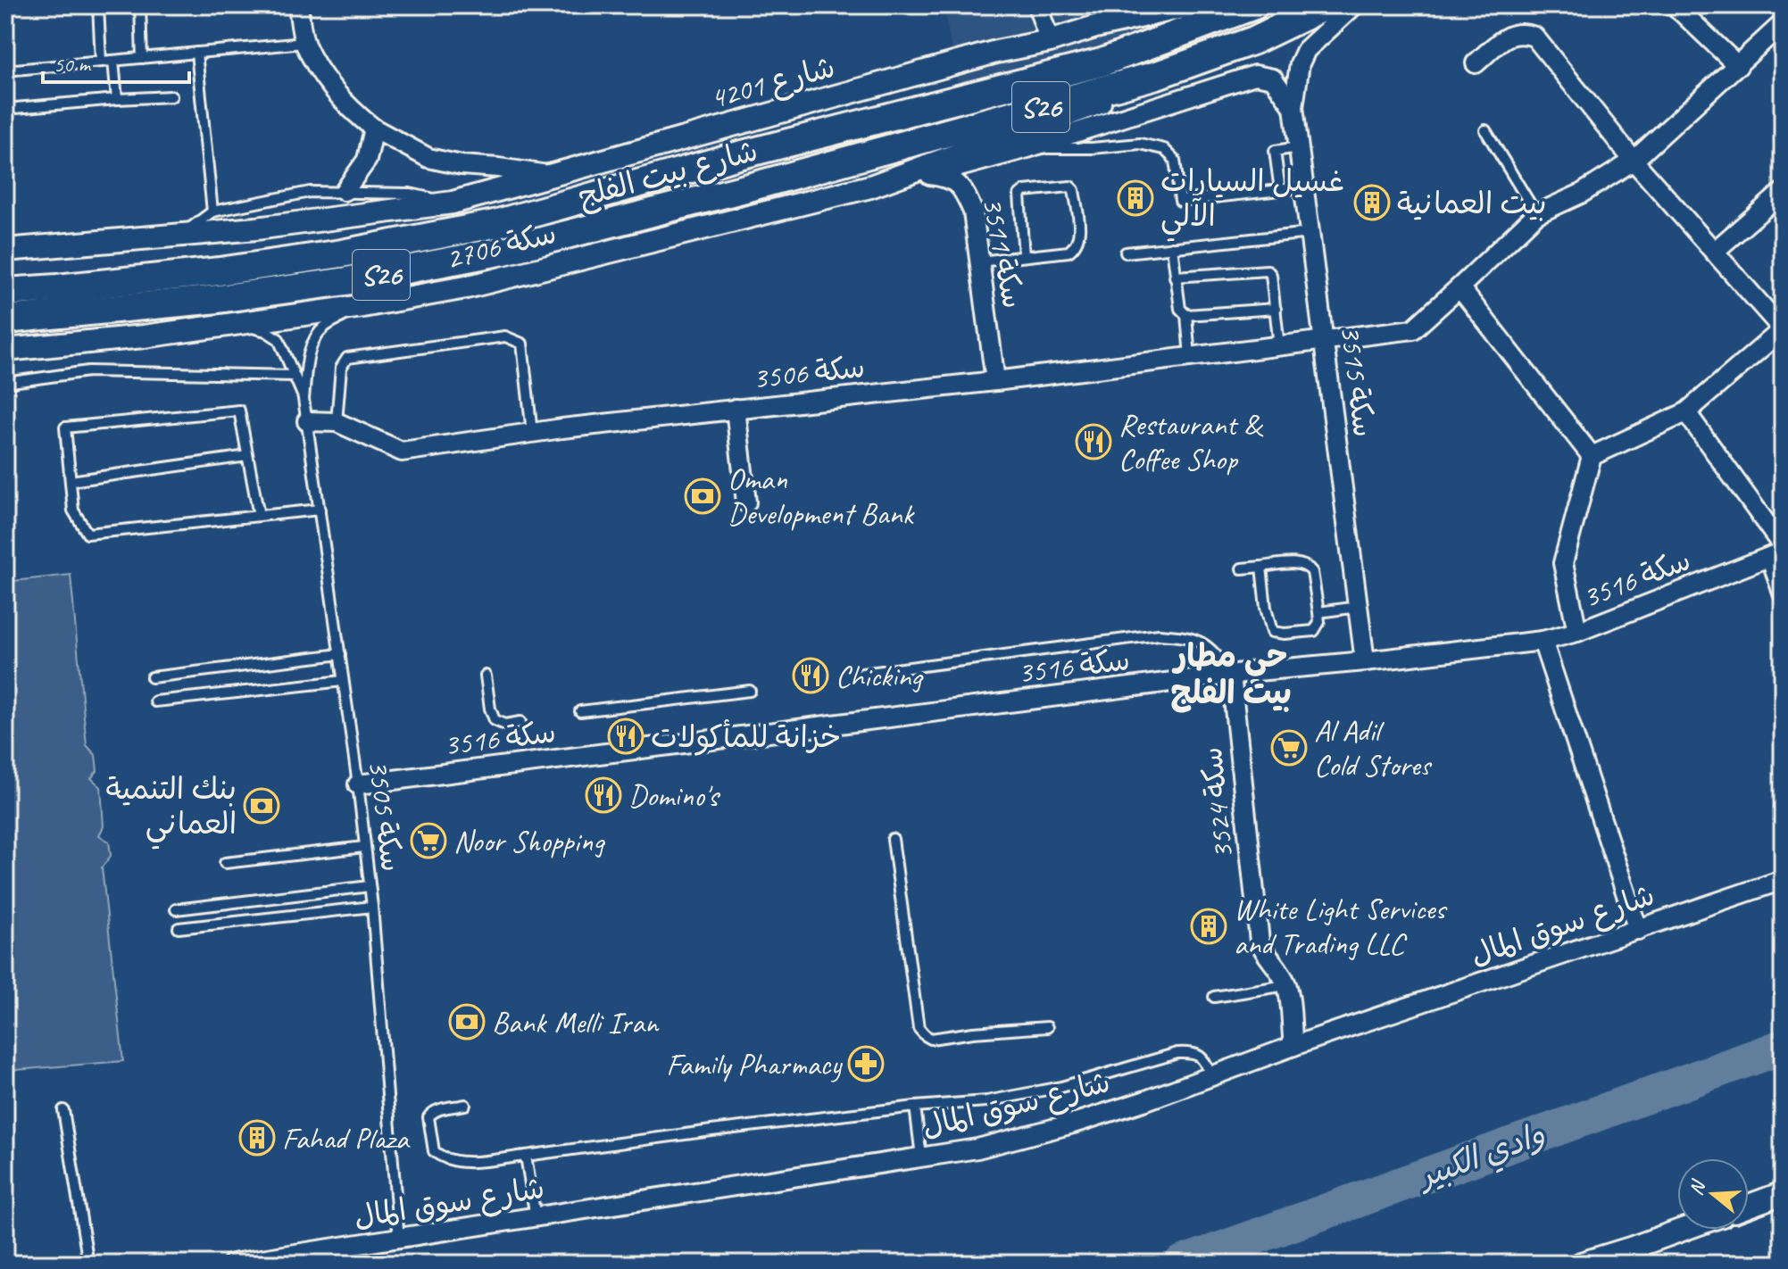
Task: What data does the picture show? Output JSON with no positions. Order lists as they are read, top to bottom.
{
  "streets": {
    "main road": ["S26", "شارع بيت الفلج"],
    "street": [
      "شارع 4201",
      "سكة 2706",
      "سكة 3511",
      "سكة 3506",
      "سكة 3515",
      "سكة 3516",
      "سكة 3524",
      "شارع سوق المال"
    ],
    "lane": ["سكة 3505"]
  },
  "crossings": [
    ["شارع بيت الفلج", "سكة 2706"],
    ["سكة 2706", "سكة 3505"],
    ["سكة 3511", "سكة 3506"],
    ["سكة 3511", "سكة 3515"],
    ["سكة 3506", "سكة 3515"],
    ["سكة 3506", "سكة 3505"],
    ["سكة 3515", "سكة 3516"],
    ["سكة 3516", "سكة 3524"],
    ["سكة 3516", "سكة 3505"],
    ["سكة 3524", "شارع سوق المال"],
    ["سكة 3505", "شارع سوق المال"]
  ],
  "districts": ["حي مطار بيت الفلج"],
  "water": ["وادي الكبير"],
  "places": {
    "building": [
      "غسيل السيارات الآلي",
      "بيت العمانية",
      "White Light Services and Trading LLC",
      "Fahad Plaza"
    ],
    "restaurant": [
      "Restaurant & Coffee Shop",
      "Chicking",
      "خزانة للمأكولات",
      "Domino's"
    ],
    "bank": ["Oman Development Bank", "بنك التنمية العماني", "Bank Melli Iran"],
    "supermarket": ["Al Adil Cold Stores", "Noor Shopping"],
    "pharmacy": ["Family Pharmacy"]
  },
  "scale_bar": "50 m",
  "north": "left"
}
